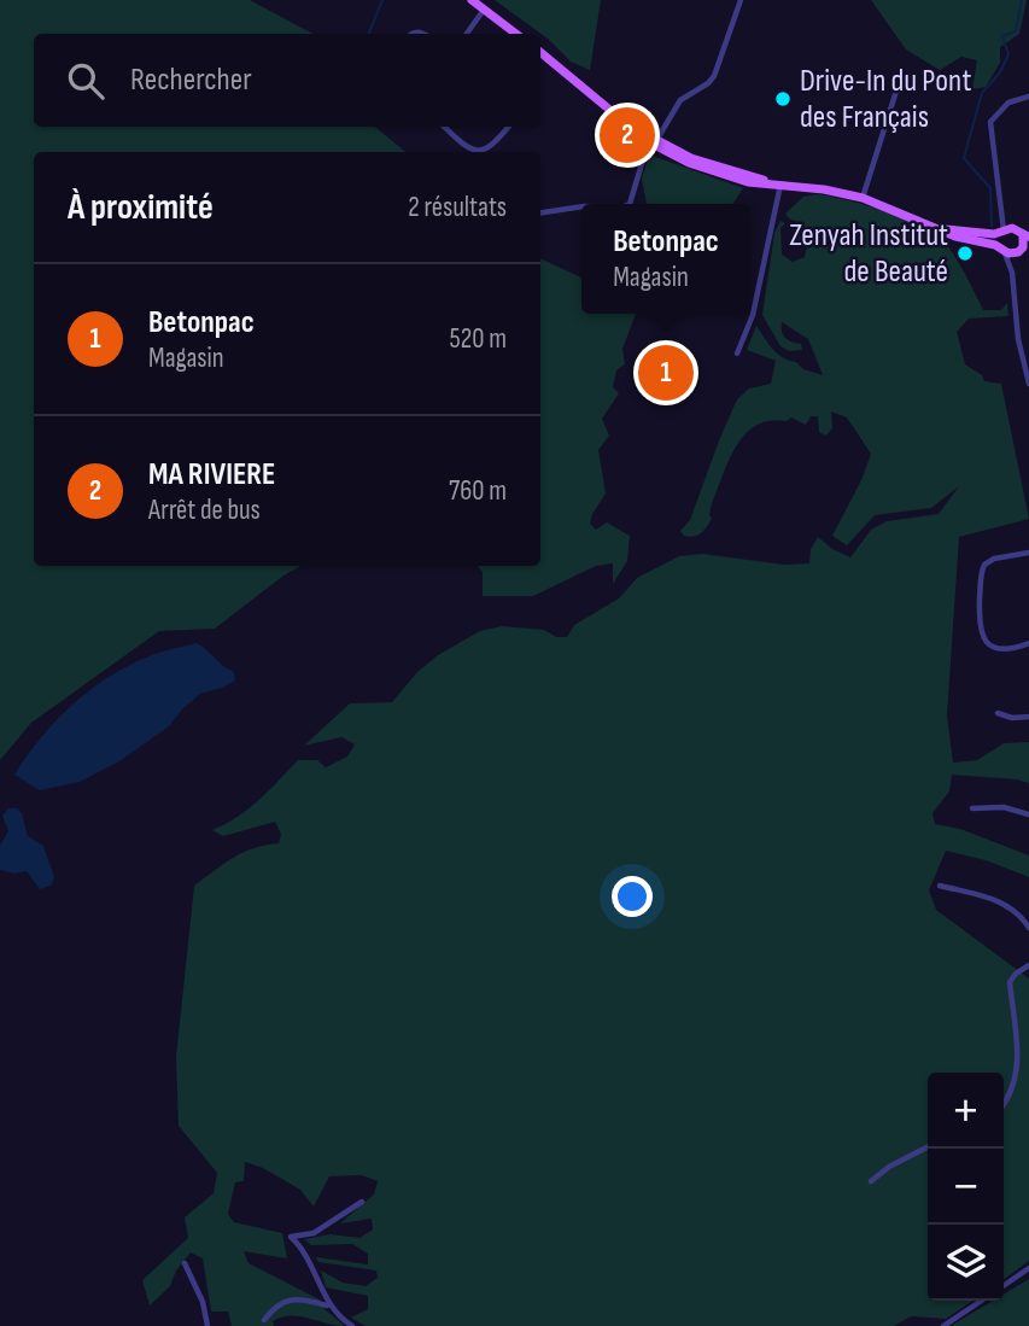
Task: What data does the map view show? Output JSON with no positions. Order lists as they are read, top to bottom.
{
  "places": ["Drive-In du Pont des Français", "Zenyah Institut de Beauté"],
  "page": {
    "search": "Rechercher",
    "pins": ["2", "1"],
    "heading": ["À proximité", "2 résultats"],
    "popup": ["Betonpac", "Magasin"],
    "list": [
      {
        "mark": "1",
        "name": "Betonpac",
        "note": "Magasin",
        "value": "520 m"
      },
      {
        "mark": "2",
        "name": "MA RIVIERE",
        "note": "Arrêt de bus",
        "value": "760 m"
      }
    ],
    "map_buttons": ["+", "−"]
  }
}
